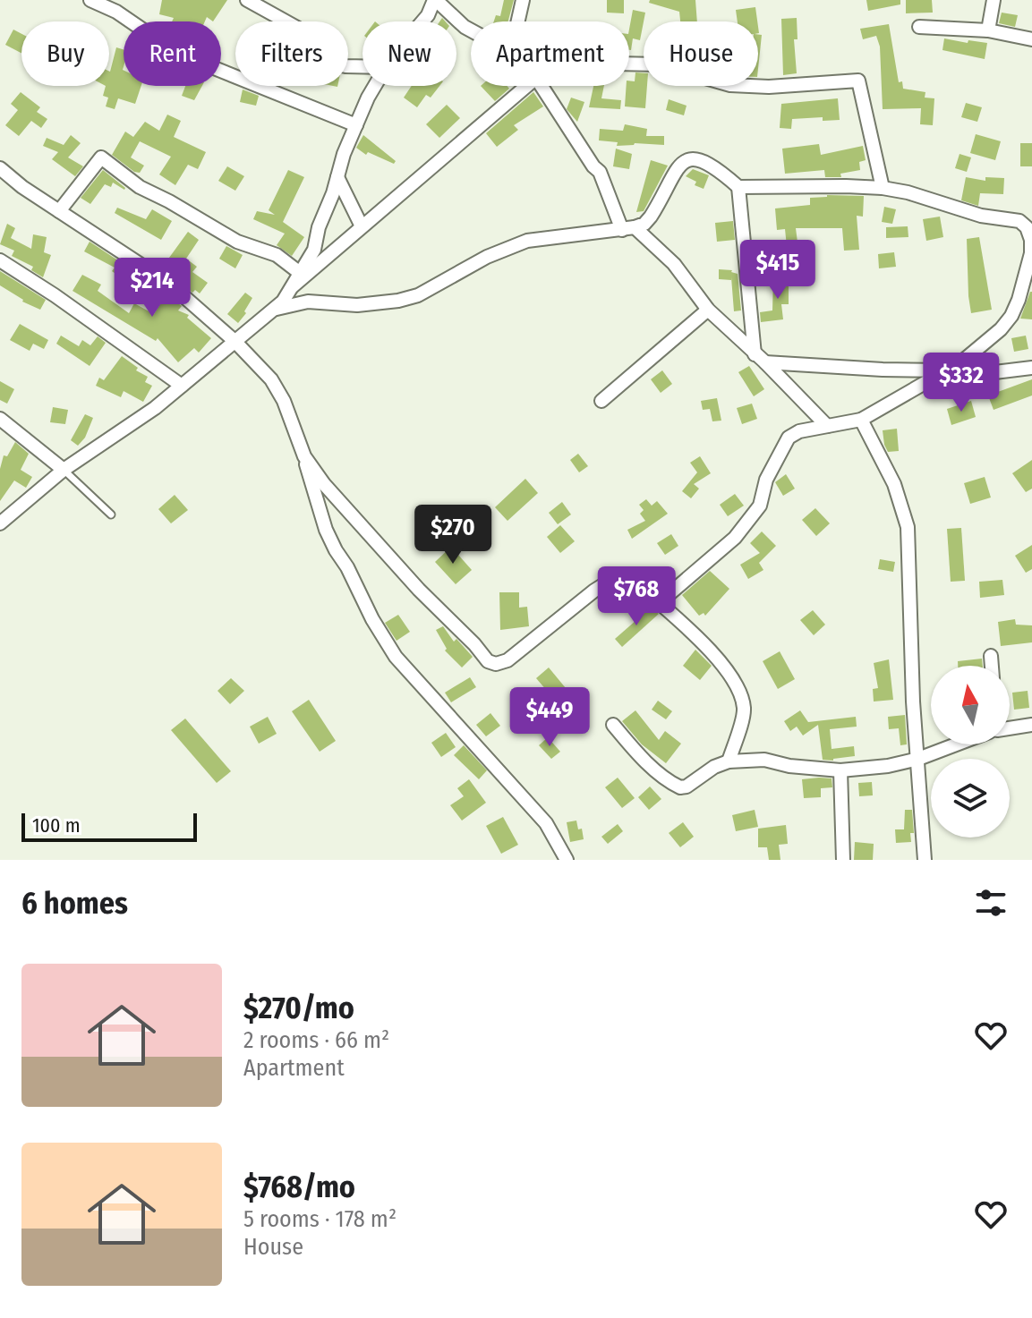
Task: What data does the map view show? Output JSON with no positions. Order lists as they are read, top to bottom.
{
  "scale_bar": "100 m",
  "north": "top",
  "page": {
    "chip": [
      "Buy",
      "Rent",
      "Filters",
      "New",
      "Apartment",
      "House"
    ],
    "price": [
      "$415",
      "$214",
      "$332",
      "$270",
      "$768",
      "$449"
    ],
    "scale": "100 m",
    "heading": "6 homes",
    "list": [
      {
        "name": "$270/mo",
        "note": "2 rooms · 66 m² · Apartment"
      },
      {
        "name": "$768/mo",
        "note": "5 rooms · 178 m² · House"
      }
    ]
  }
}
